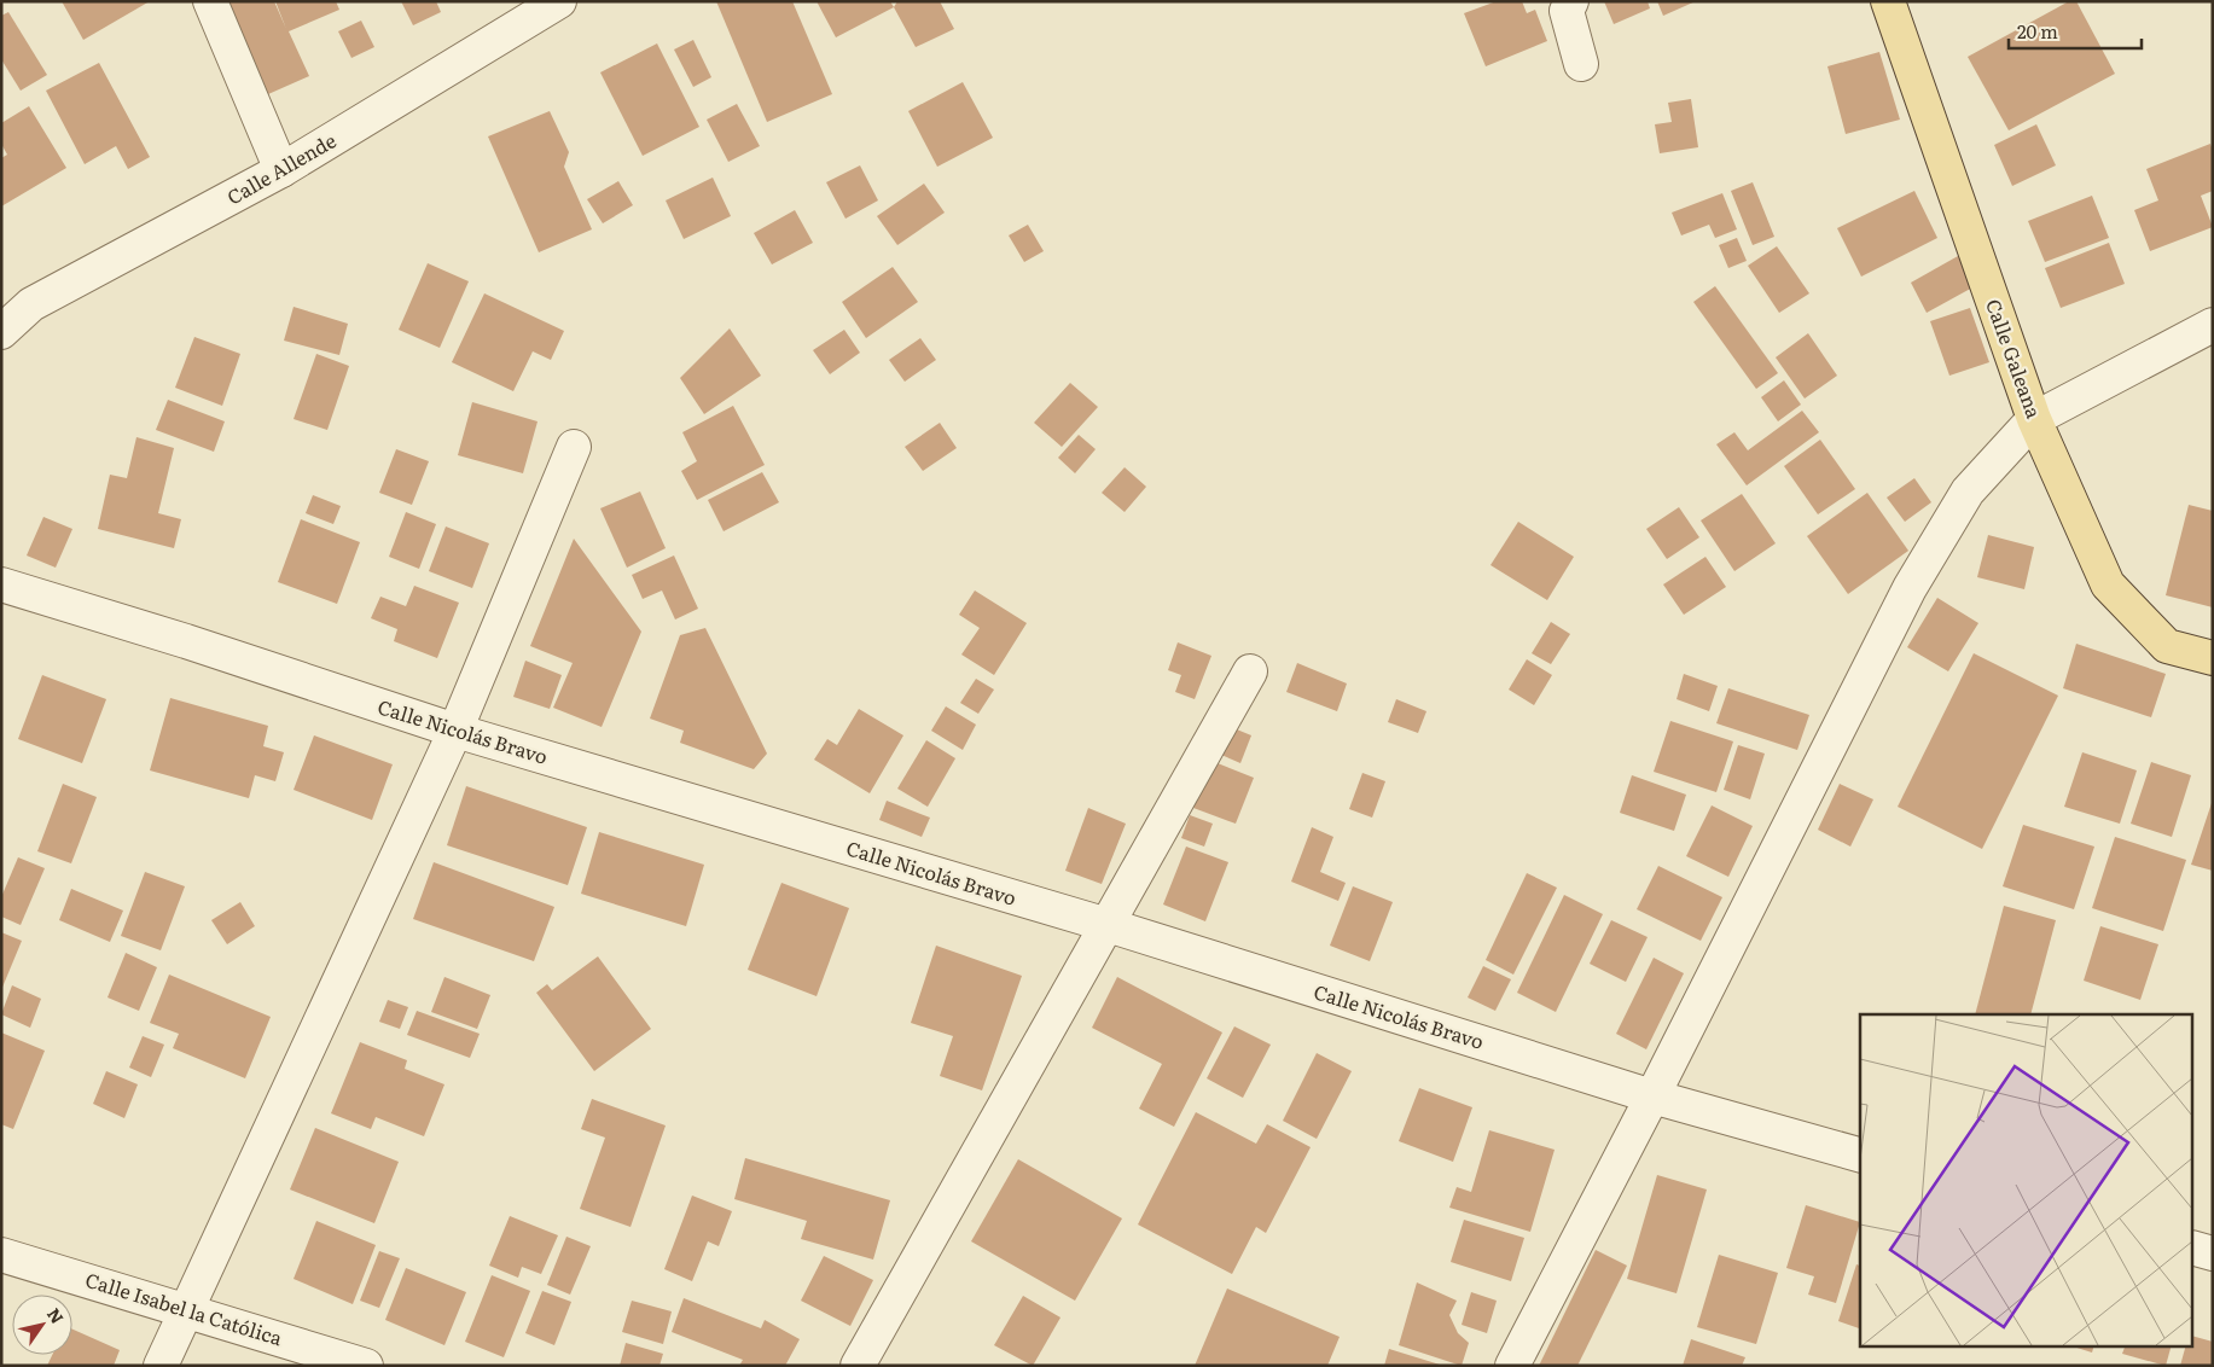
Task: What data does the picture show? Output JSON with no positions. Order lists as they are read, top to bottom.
{
  "streets": {
    "main road": ["Calle Galeana"],
    "street": ["Calle Allende", "Calle Nicolás Bravo", "Calle Isabel la Católica"]
  },
  "scale_bar": "20 m",
  "north": "top right"
}
